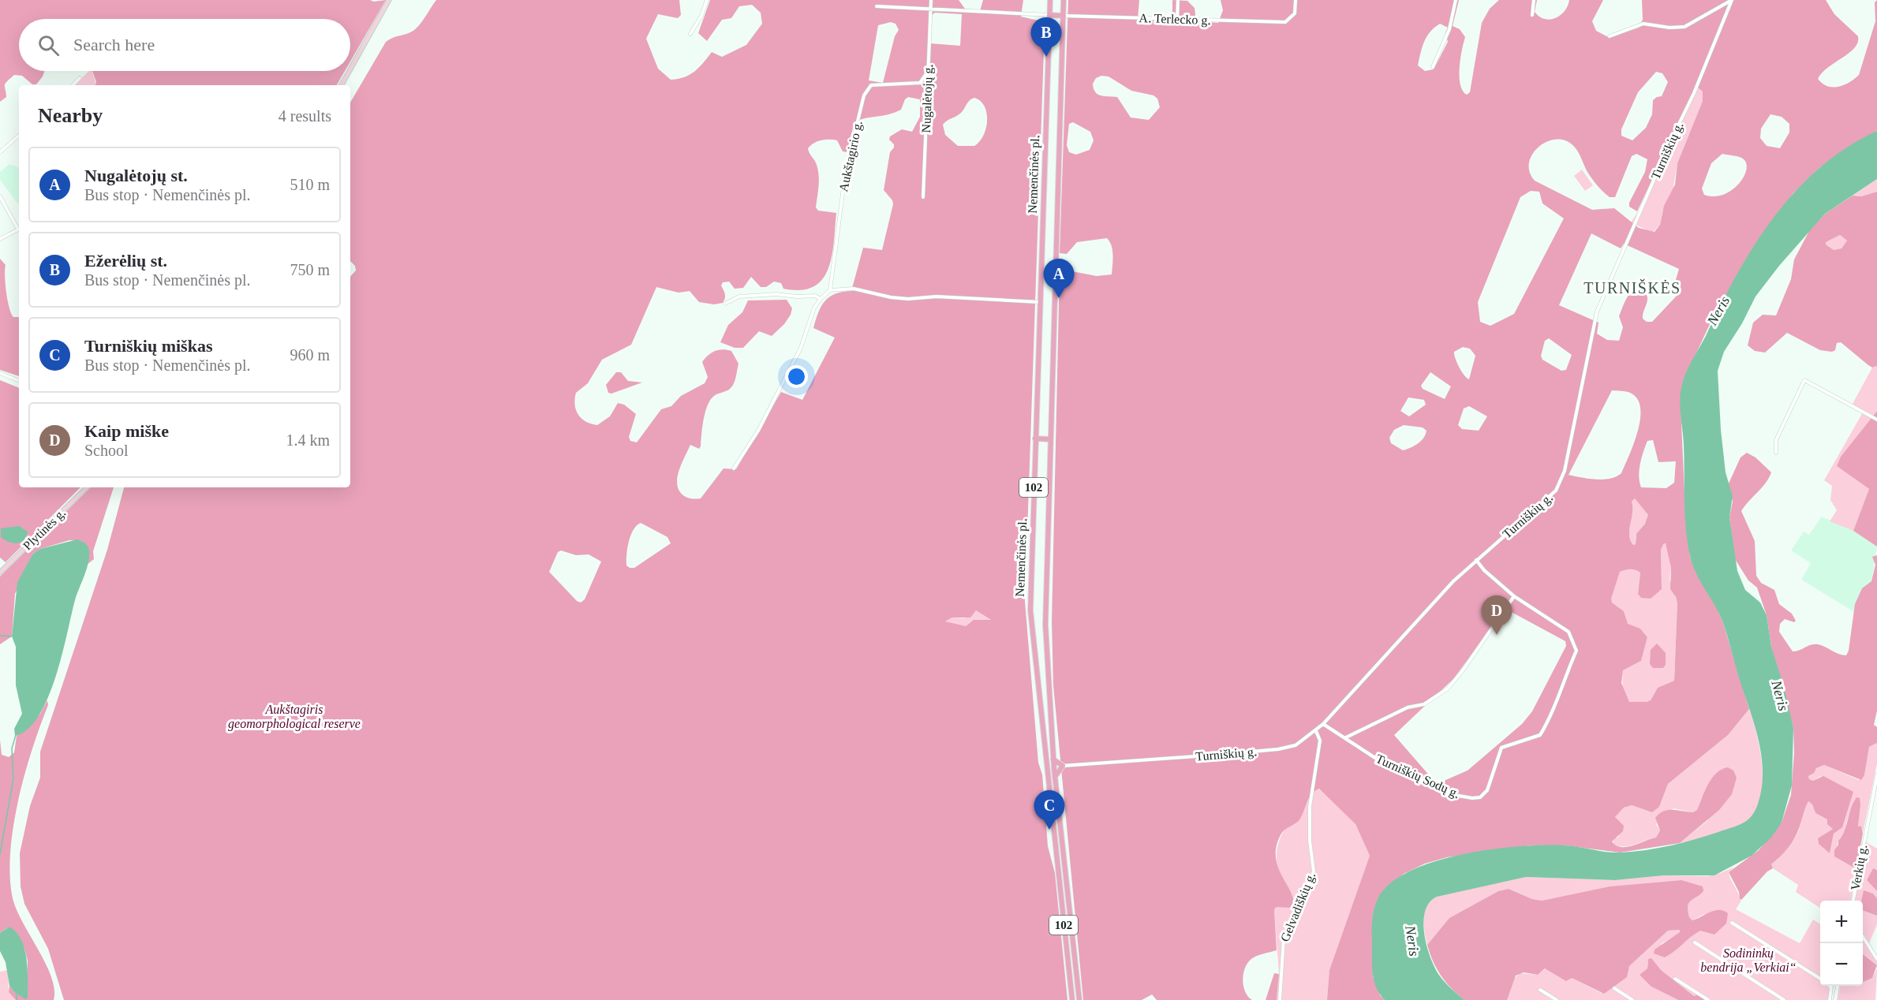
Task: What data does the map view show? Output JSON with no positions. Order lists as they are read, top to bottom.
{
  "streets": {
    "main road": ["Nemenčinės pl.", "102", "Plytinės g."],
    "street": [
      "A. Terlecko g.",
      "Nugalėtojų g.",
      "Turniškių g.",
      "Aukštagirio g.",
      "Turniškių Sodų g.",
      "Verkių g.",
      "Gelvadiškių g."
    ]
  },
  "crossings": [
    ["A. Terlecko g.", "Nemenčinės pl."],
    ["Nugalėtojų g.", "Aukštagirio g."],
    ["Turniškių g.", "Turniškių Sodų g."],
    ["Turniškių g.", "Gelvadiškių g."]
  ],
  "districts": ["TURNIŠKĖS"],
  "water": ["Neris"],
  "parks": ["Aukštagiris geomorphological reserve", "Sodininkų bendrija „Verkiai“"],
  "page": {
    "pins": [
      "B",
      "A",
      "D",
      "C"
    ],
    "search": "Search here",
    "heading": ["Nearby", "4 results"],
    "list": [
      {
        "mark": "A",
        "name": "Nugalėtojų st.",
        "note": "Bus stop · Nemenčinės pl.",
        "value": "510 m"
      },
      {
        "mark": "B",
        "name": "Ežerėlių st.",
        "note": "Bus stop · Nemenčinės pl.",
        "value": "750 m"
      },
      {
        "mark": "C",
        "name": "Turniškių miškas",
        "note": "Bus stop · Nemenčinės pl.",
        "value": "960 m"
      },
      {
        "mark": "D",
        "name": "Kaip miške",
        "note": "School",
        "value": "1.4 km"
      }
    ],
    "map_buttons": ["+", "−"]
  }
}
